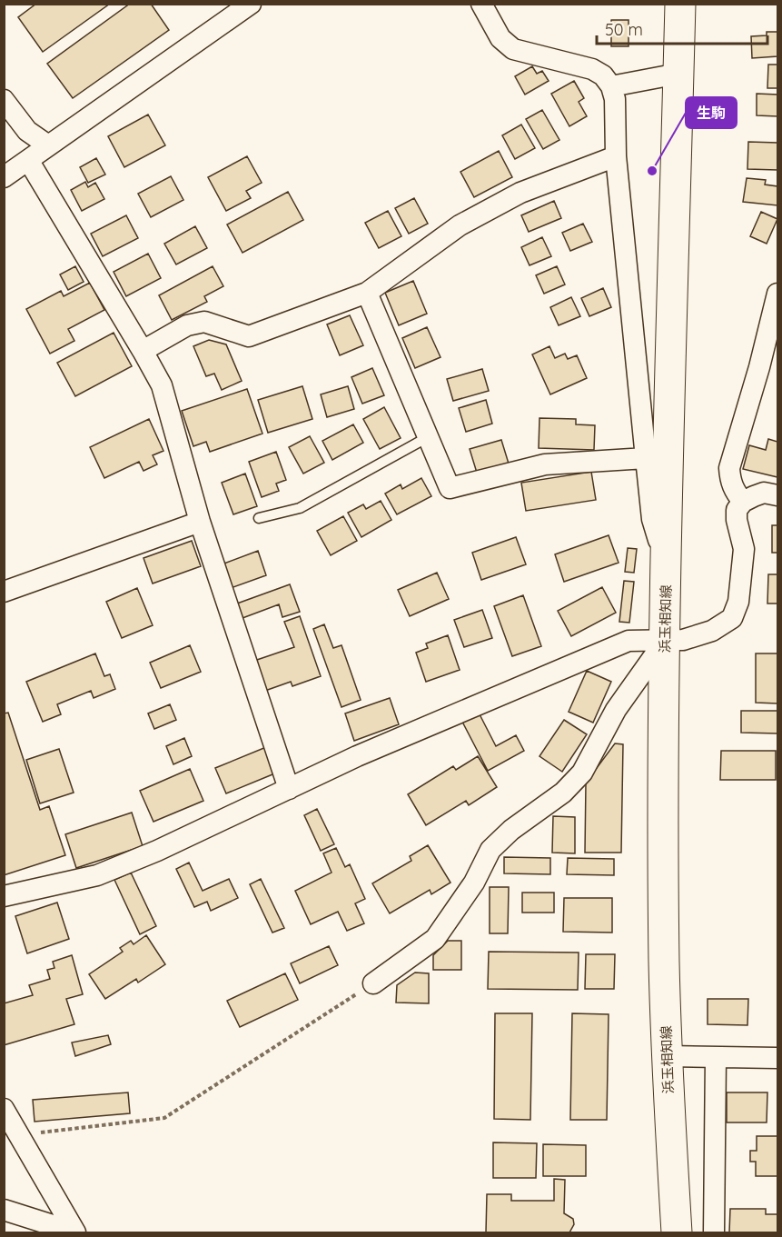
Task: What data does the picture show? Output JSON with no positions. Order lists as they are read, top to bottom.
{
  "streets": {
    "main road": ["浜玉相知線"]
  },
  "places": ["生駒"],
  "scale_bar": "50 m"
}
